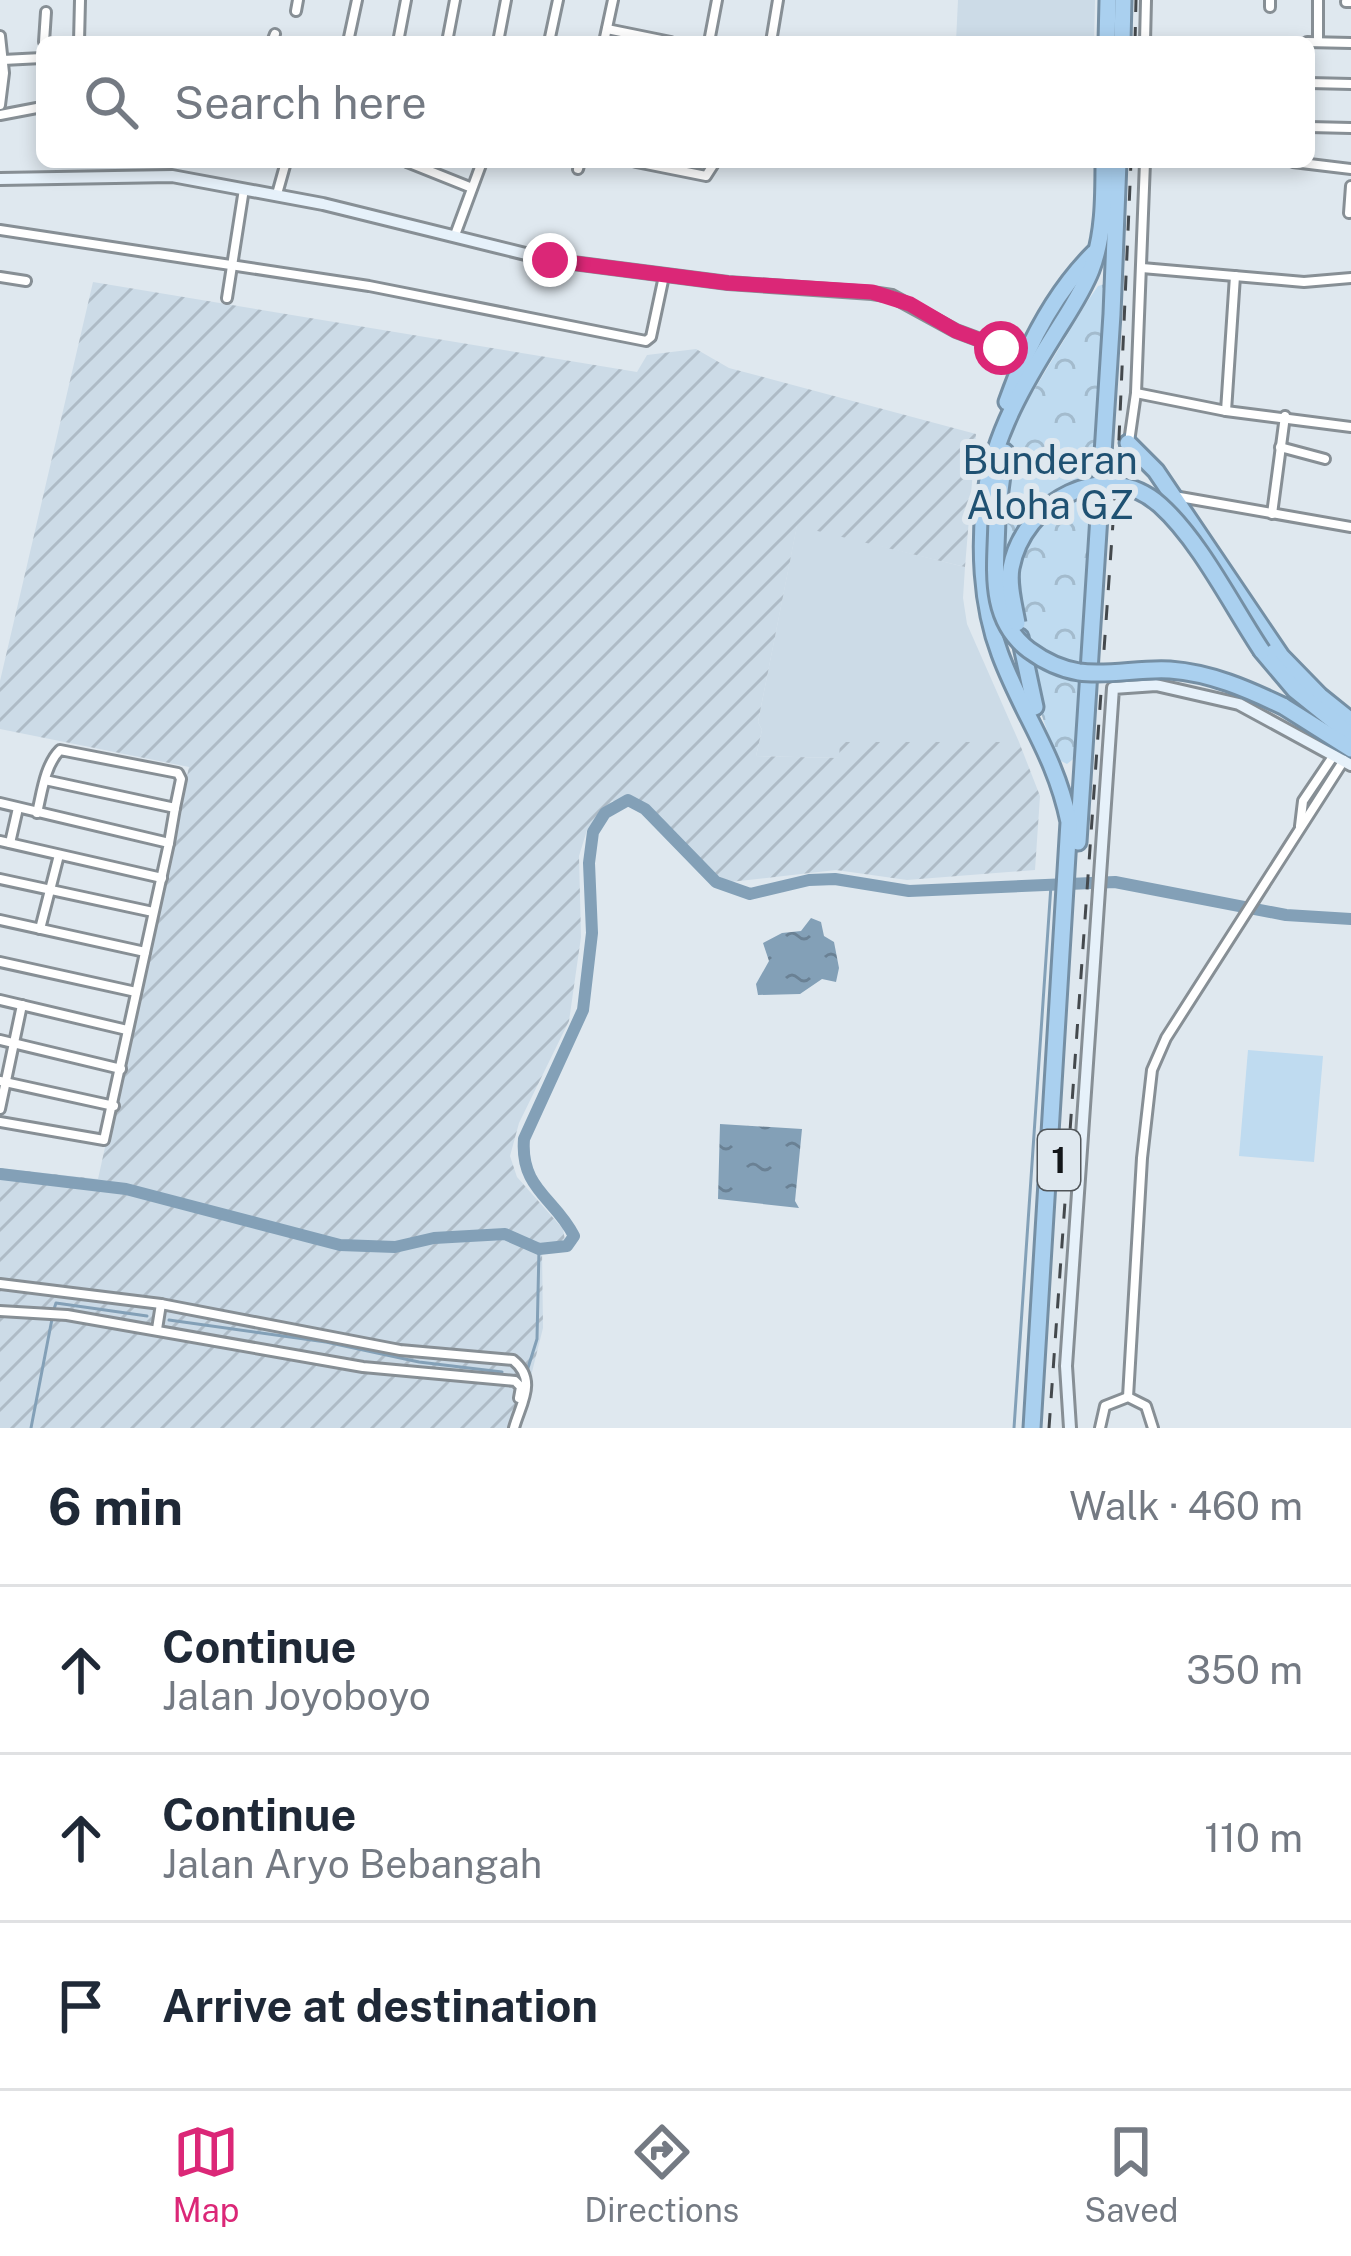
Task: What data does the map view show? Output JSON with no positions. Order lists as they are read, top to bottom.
{
  "streets": {
    "highway": ["1"]
  },
  "parks": ["Bunderan Aloha GZ"],
  "page": {
    "search": "Search here",
    "heading": ["6 min", "Walk · 460 m"],
    "list": [
      ["Continue", "Jalan Joyoboyo", "350 m"],
      ["Continue", "Jalan Aryo Bebangah", "110 m"],
      "Arrive at destination"
    ],
    "nav": ["Map", "Directions", "Saved"]
  }
}
